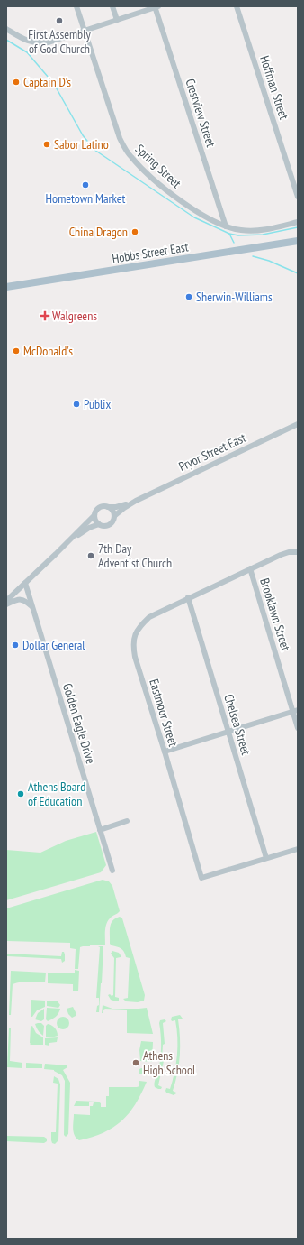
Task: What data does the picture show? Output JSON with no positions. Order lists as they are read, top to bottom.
{
  "streets": {
    "main road": ["Hobbs Street East"],
    "street": [
      "Hoffman Street",
      "Crestview Street",
      "Spring Street",
      "Pryor Street East",
      "Brooklawn Street",
      "Eastmoor Street",
      "Golden Eagle Drive",
      "Chelsea Street"
    ]
  },
  "crossings": [
    ["Crestview Street", "Spring Street"],
    ["Brooklawn Street", "Eastmoor Street"],
    ["Eastmoor Street", "Chelsea Street"]
  ],
  "places": {
    "other": [
      "First Assembly of God Church",
      "Captain D's",
      "Sabor Latino",
      "Hometown Market",
      "China Dragon",
      "Sherwin-Williams",
      "McDonald's",
      "Publix",
      "7th Day Adventist Church",
      "Dollar General",
      "Athens Board of Education",
      "Athens High School"
    ],
    "health": ["Walgreens"]
  }
}
